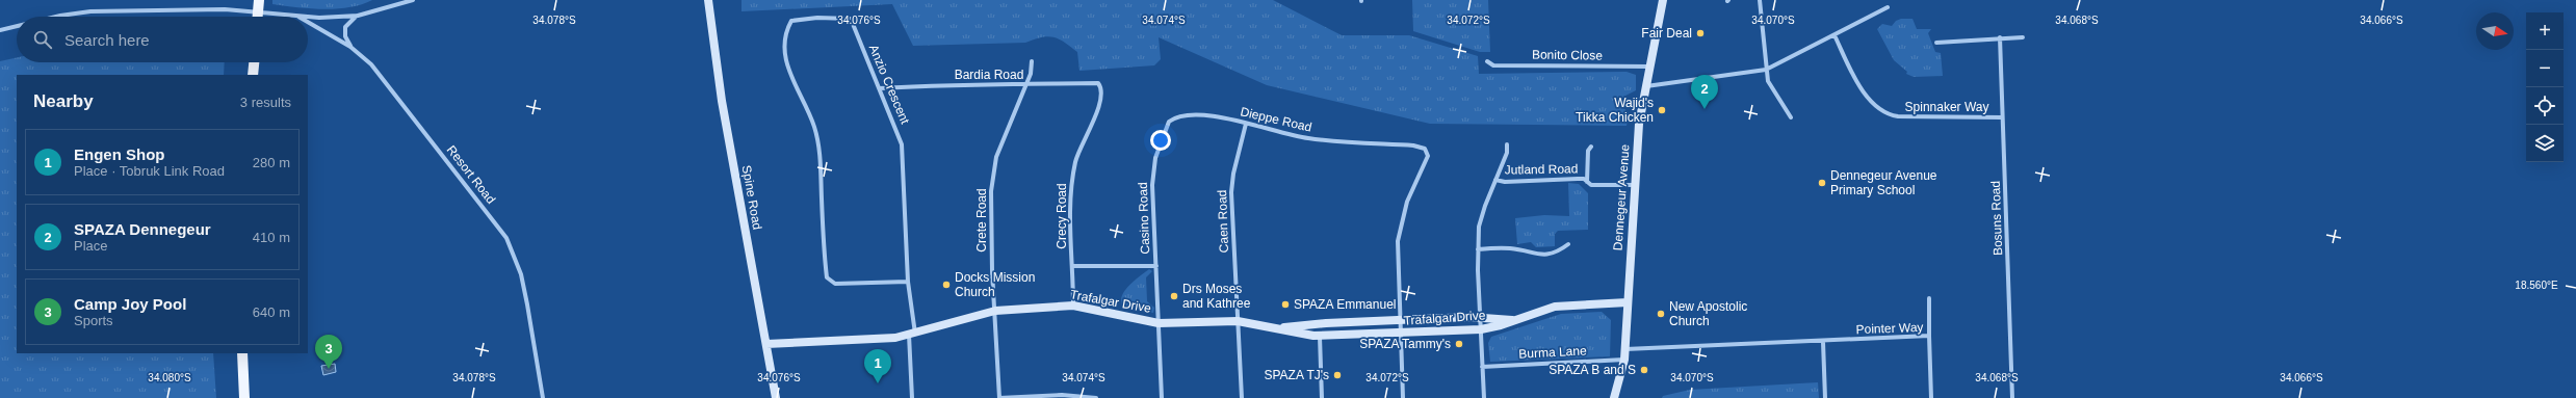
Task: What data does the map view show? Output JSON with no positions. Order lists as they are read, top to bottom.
{
  "streets": {
    "street": [
      "Bonito Close",
      "Bardia Road",
      "Anzio Crescent",
      "Spinnaker Way",
      "Dieppe Road",
      "Jutland Road",
      "Resort Road",
      "Spine Road",
      "Dennegeur Avenue",
      "Crecy Road",
      "Casino Road",
      "Bosuns Road",
      "Crete Road",
      "Caen Road",
      "Trafalgar Drive",
      "Pointer Way",
      "Burma Lane"
    ]
  },
  "crossings": [
    ["Bonito Close", "Dennegeur Avenue"],
    ["Bardia Road", "Anzio Crescent"],
    ["Bardia Road", "Crecy Road"],
    ["Bardia Road", "Crete Road"],
    ["Anzio Crescent", "Trafalgar Drive"],
    ["Spinnaker Way", "Bosuns Road"],
    ["Dieppe Road", "Casino Road"],
    ["Dieppe Road", "Caen Road"],
    ["Dieppe Road", "Trafalgar Drive"],
    ["Jutland Road", "Dennegeur Avenue"],
    ["Spine Road", "Trafalgar Drive"],
    ["Dennegeur Avenue", "Trafalgar Drive"],
    ["Dennegeur Avenue", "Pointer Way"],
    ["Dennegeur Avenue", "Burma Lane"],
    ["Crecy Road", "Trafalgar Drive"],
    ["Casino Road", "Trafalgar Drive"],
    ["Crete Road", "Trafalgar Drive"],
    ["Caen Road", "Trafalgar Drive"]
  ],
  "places": [
    "Fair Deal",
    "Wajid's Tikka Chicken",
    "Dennegeur Avenue Primary School",
    "Docks Mission Church",
    "Drs Moses and Kathree",
    "SPAZA Emmanuel",
    "New Apostolic Church",
    "SPAZA Tammy's",
    "SPAZA B and S",
    "SPAZA TJ's"
  ],
  "north": "right",
  "page": {
    "map_buttons": ["+", "−"],
    "search": "Search here",
    "pins": ["2", "3", "1"],
    "heading": ["Nearby", "3 results"],
    "list": [
      {
        "mark": "1",
        "name": "Engen Shop",
        "note": "Place · Tobruk Link Road",
        "value": "280 m"
      },
      {
        "mark": "2",
        "name": "SPAZA Dennegeur",
        "note": "Place",
        "value": "410 m"
      },
      {
        "mark": "3",
        "name": "Camp Joy Pool",
        "note": "Sports",
        "value": "640 m"
      }
    ]
  },
  "coordinates": [
    "34.078°S",
    "34.076°S",
    "34.074°S",
    "34.072°S",
    "34.070°S",
    "34.068°S",
    "34.066°S",
    "18.560°E",
    "34.080°S"
  ]
}
